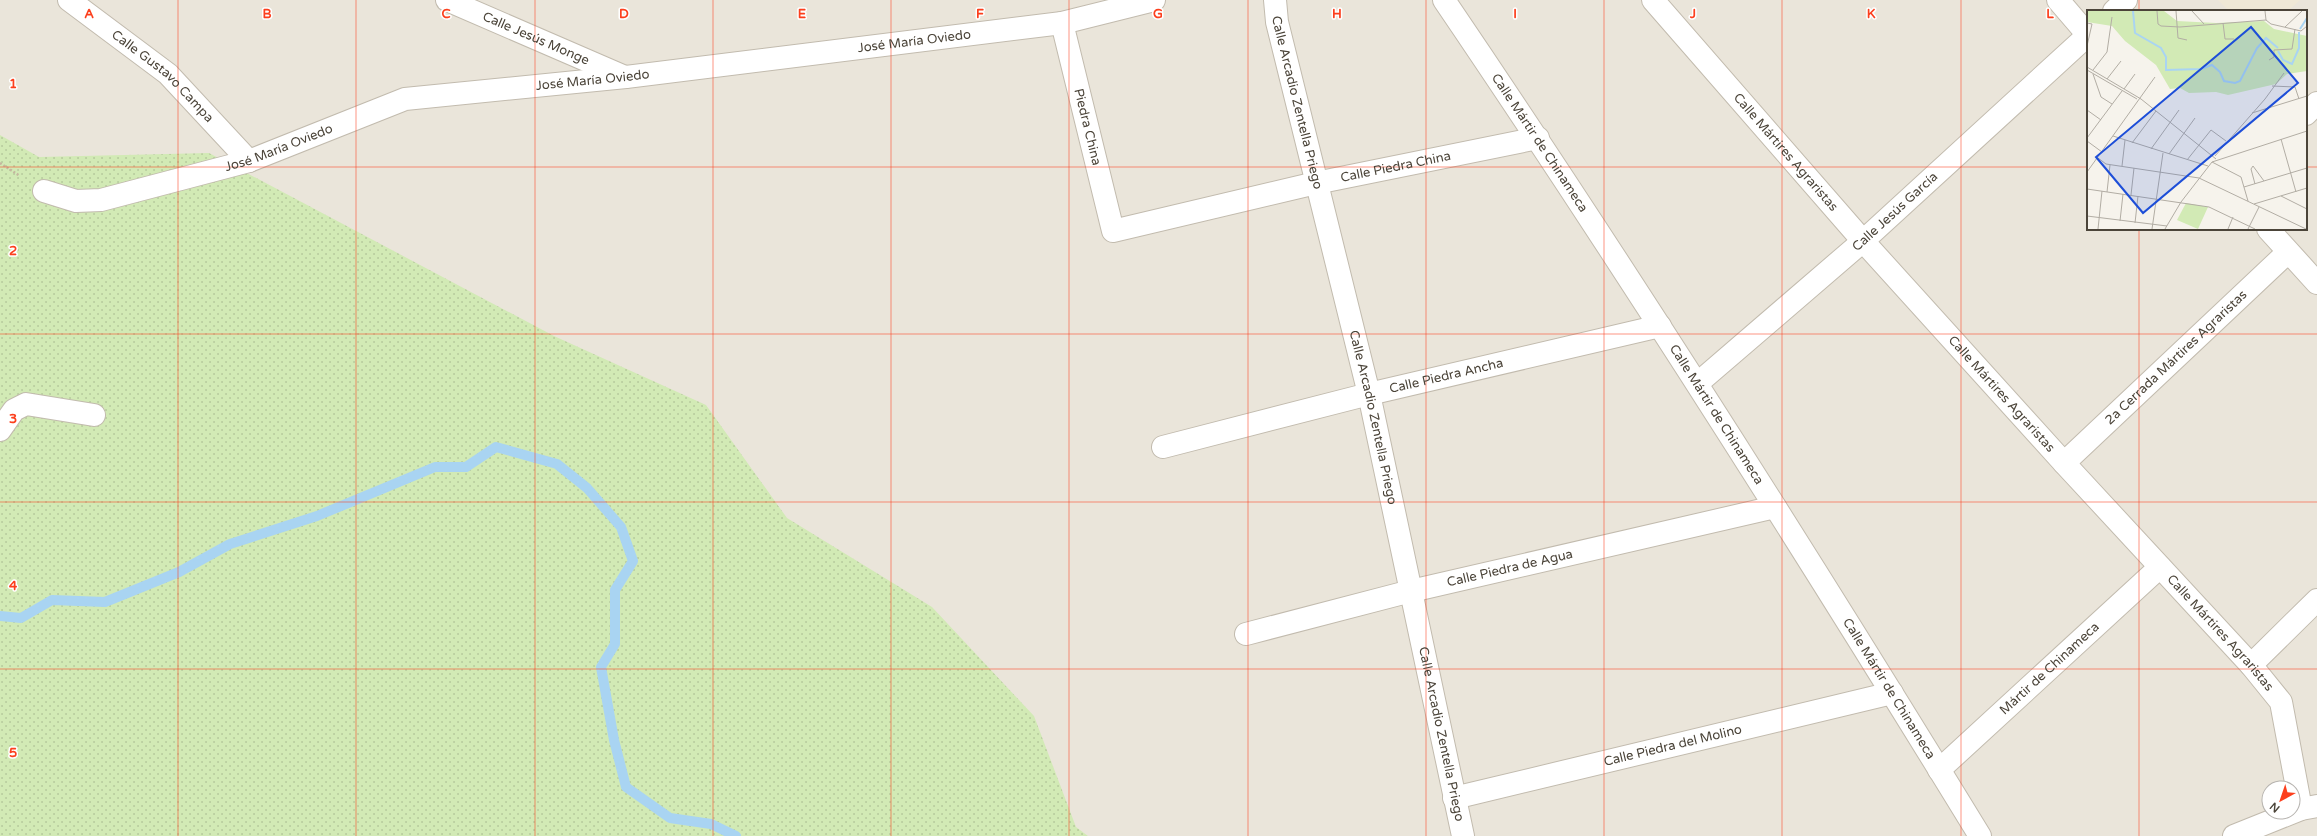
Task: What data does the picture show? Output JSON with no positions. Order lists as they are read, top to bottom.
{
  "streets": {
    "street": [
      "Calle Jesús Monge",
      "José María Oviedo",
      "Calle Gustavo Campa",
      "Calle Arcadio Zentella Priego",
      "Piedra China",
      "Calle Mártir de Chinameca",
      "Calle Mártires Agraristas",
      "Calle Piedra China",
      "Calle Jesús García",
      "2a Cerrada Mártires Agraristas",
      "Calle Piedra Ancha",
      "Calle Piedra de Agua",
      "Mártir de Chinameca",
      "Calle Piedra del Molino"
    ]
  },
  "crossings": [
    ["Calle Jesús Monge", "José María Oviedo"],
    ["José María Oviedo", "Calle Gustavo Campa"],
    ["José María Oviedo", "Piedra China"],
    ["Calle Arcadio Zentella Priego", "Calle Piedra China"],
    ["Calle Arcadio Zentella Priego", "Calle Piedra Ancha"],
    ["Calle Arcadio Zentella Priego", "Calle Piedra de Agua"],
    ["Calle Arcadio Zentella Priego", "Calle Piedra del Molino"],
    ["Piedra China", "Calle Piedra China"],
    ["Calle Mártir de Chinameca", "Calle Piedra China"],
    ["Calle Mártir de Chinameca", "Calle Jesús García"],
    ["Calle Mártir de Chinameca", "Calle Piedra Ancha"],
    ["Calle Mártir de Chinameca", "Calle Piedra de Agua"],
    ["Calle Mártir de Chinameca", "Mártir de Chinameca"],
    ["Calle Mártir de Chinameca", "Calle Piedra del Molino"],
    ["Calle Mártires Agraristas", "Calle Jesús García"],
    ["Calle Mártires Agraristas", "2a Cerrada Mártires Agraristas"],
    ["Calle Mártires Agraristas", "Mártir de Chinameca"]
  ],
  "north": "bottom left",
  "grid": {
    "columns": [
      "A",
      "B",
      "C",
      "D",
      "E",
      "F",
      "G",
      "H",
      "I",
      "J",
      "K",
      "L"
    ],
    "rows": [
      "1",
      "2",
      "3",
      "4",
      "5"
    ]
  }
}
